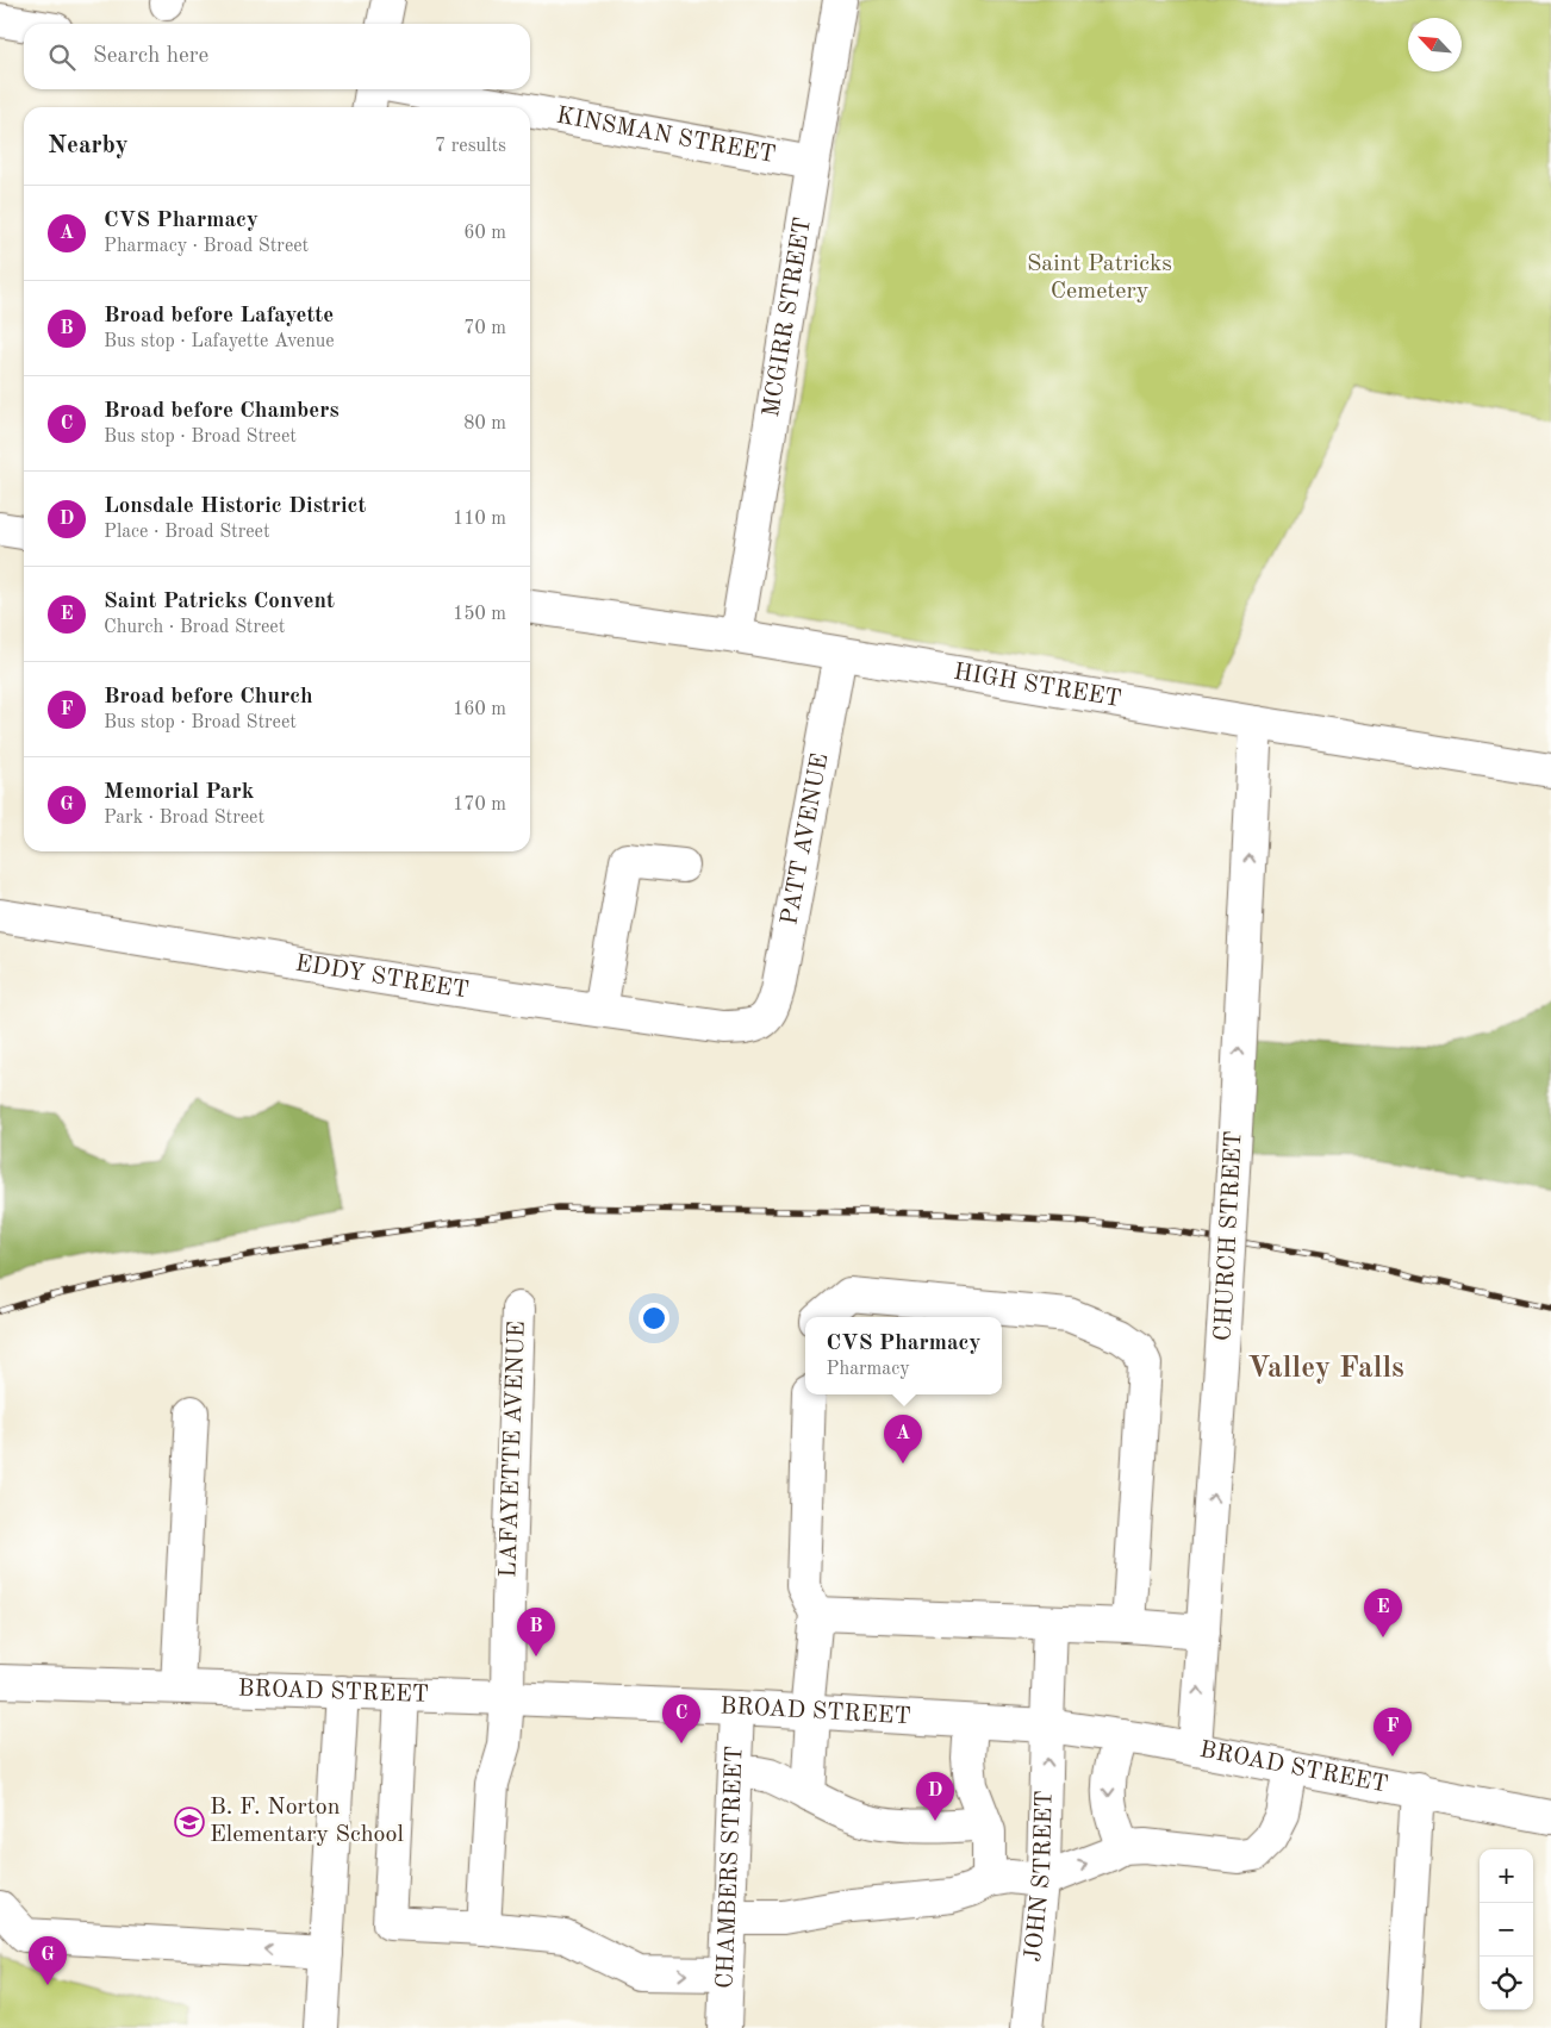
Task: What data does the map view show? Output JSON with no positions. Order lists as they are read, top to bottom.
{
  "streets": {
    "street": [
      "KINSMAN STREET",
      "MCGIRR STREET",
      "HIGH STREET",
      "PATT AVENUE",
      "EDDY STREET",
      "CHURCH STREET",
      "LAFAYETTE AVENUE",
      "BROAD STREET",
      "CHAMBERS STREET",
      "JOHN STREET"
    ]
  },
  "crossings": [
    ["KINSMAN STREET", "MCGIRR STREET"],
    ["MCGIRR STREET", "HIGH STREET"],
    ["HIGH STREET", "PATT AVENUE"],
    ["HIGH STREET", "CHURCH STREET"],
    ["PATT AVENUE", "EDDY STREET"],
    ["CHURCH STREET", "BROAD STREET"],
    ["LAFAYETTE AVENUE", "BROAD STREET"],
    ["BROAD STREET", "CHAMBERS STREET"],
    ["BROAD STREET", "JOHN STREET"]
  ],
  "one_way": ["CHURCH STREET"],
  "districts": ["Valley Falls"],
  "parks": ["Saint Patricks Cemetery"],
  "places": {
    "school or university": ["B. F. Norton Elementary School"]
  },
  "north": "top left",
  "page": {
    "search": "Search here",
    "heading": ["Nearby", "7 results"],
    "list": [
      {
        "mark": "A",
        "name": "CVS Pharmacy",
        "note": "Pharmacy · Broad Street",
        "value": "60 m"
      },
      {
        "mark": "B",
        "name": "Broad before Lafayette",
        "note": "Bus stop · Lafayette Avenue",
        "value": "70 m"
      },
      {
        "mark": "C",
        "name": "Broad before Chambers",
        "note": "Bus stop · Broad Street",
        "value": "80 m"
      },
      {
        "mark": "D",
        "name": "Lonsdale Historic District",
        "note": "Place · Broad Street",
        "value": "110 m"
      },
      {
        "mark": "E",
        "name": "Saint Patricks Convent",
        "note": "Church · Broad Street",
        "value": "150 m"
      },
      {
        "mark": "F",
        "name": "Broad before Church",
        "note": "Bus stop · Broad Street",
        "value": "160 m"
      },
      {
        "mark": "G",
        "name": "Memorial Park",
        "note": "Park · Broad Street",
        "value": "170 m"
      }
    ],
    "popup": ["CVS Pharmacy", "Pharmacy"],
    "pins": [
      "A",
      "E",
      "B",
      "C",
      "F",
      "D",
      "G"
    ],
    "map_buttons": ["+", "−"]
  }
}
